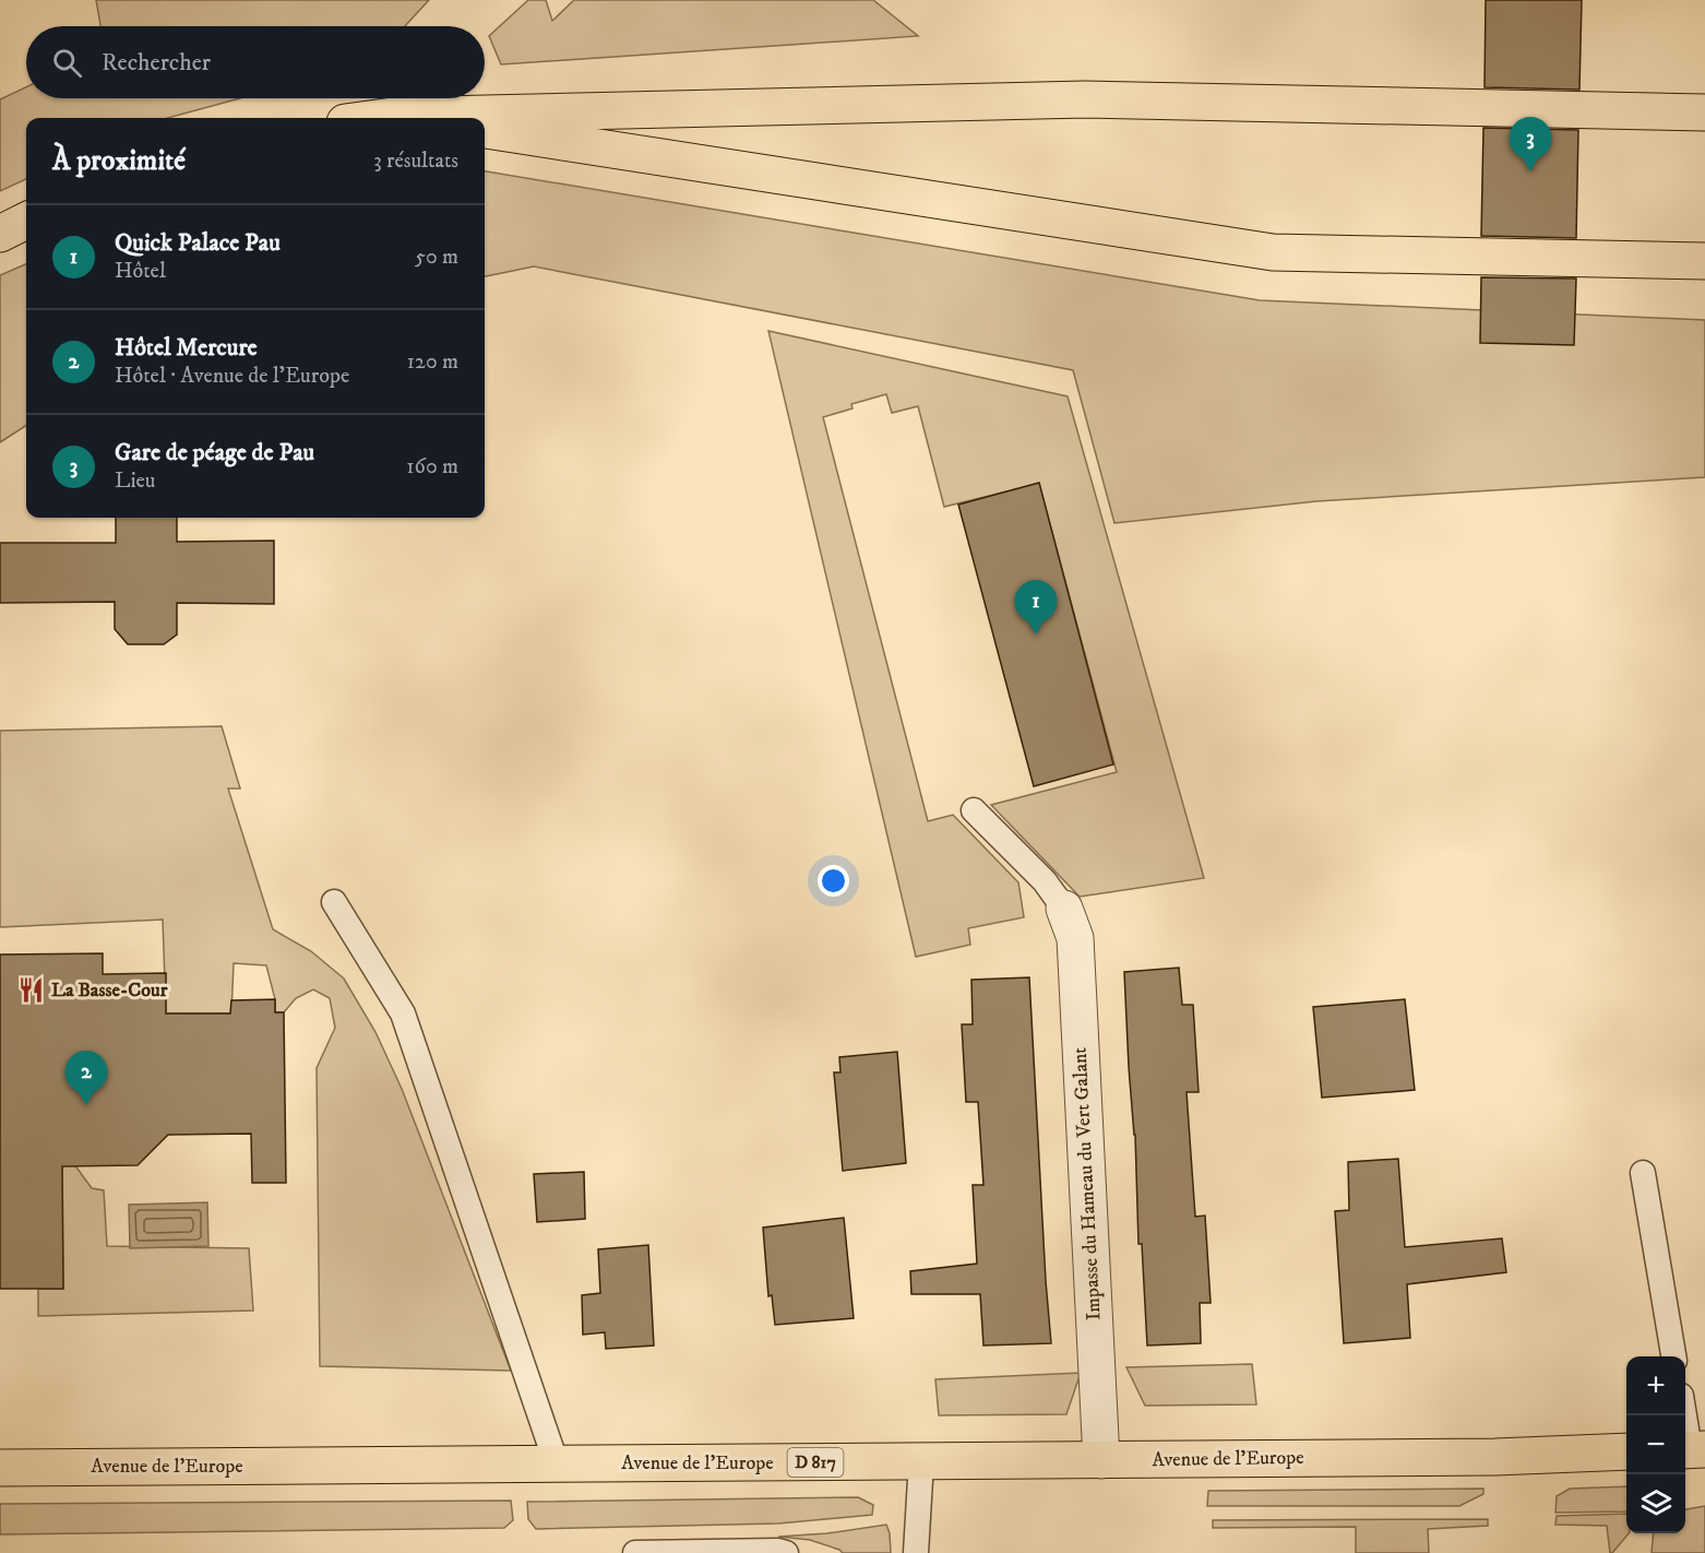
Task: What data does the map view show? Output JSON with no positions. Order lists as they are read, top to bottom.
{
  "streets": {
    "main road": ["Avenue de l'Europe", "D 817"],
    "street": ["Impasse du Hameau du Vert Galant"]
  },
  "crossings": [
    ["Impasse du Hameau du Vert Galant", "Avenue de l'Europe"]
  ],
  "places": {
    "restaurant": ["La Basse-Cour"]
  },
  "page": {
    "search": "Rechercher",
    "pins": ["3", "1", "2"],
    "heading": ["À proximité", "3 résultats"],
    "list": [
      {
        "mark": "1",
        "name": "Quick Palace Pau",
        "note": "Hôtel",
        "value": "50 m"
      },
      {
        "mark": "2",
        "name": "Hôtel Mercure",
        "note": "Hôtel · Avenue de l'Europe",
        "value": "120 m"
      },
      {
        "mark": "3",
        "name": "Gare de péage de Pau",
        "note": "Lieu",
        "value": "160 m"
      }
    ],
    "map_buttons": ["+", "−"]
  }
}
